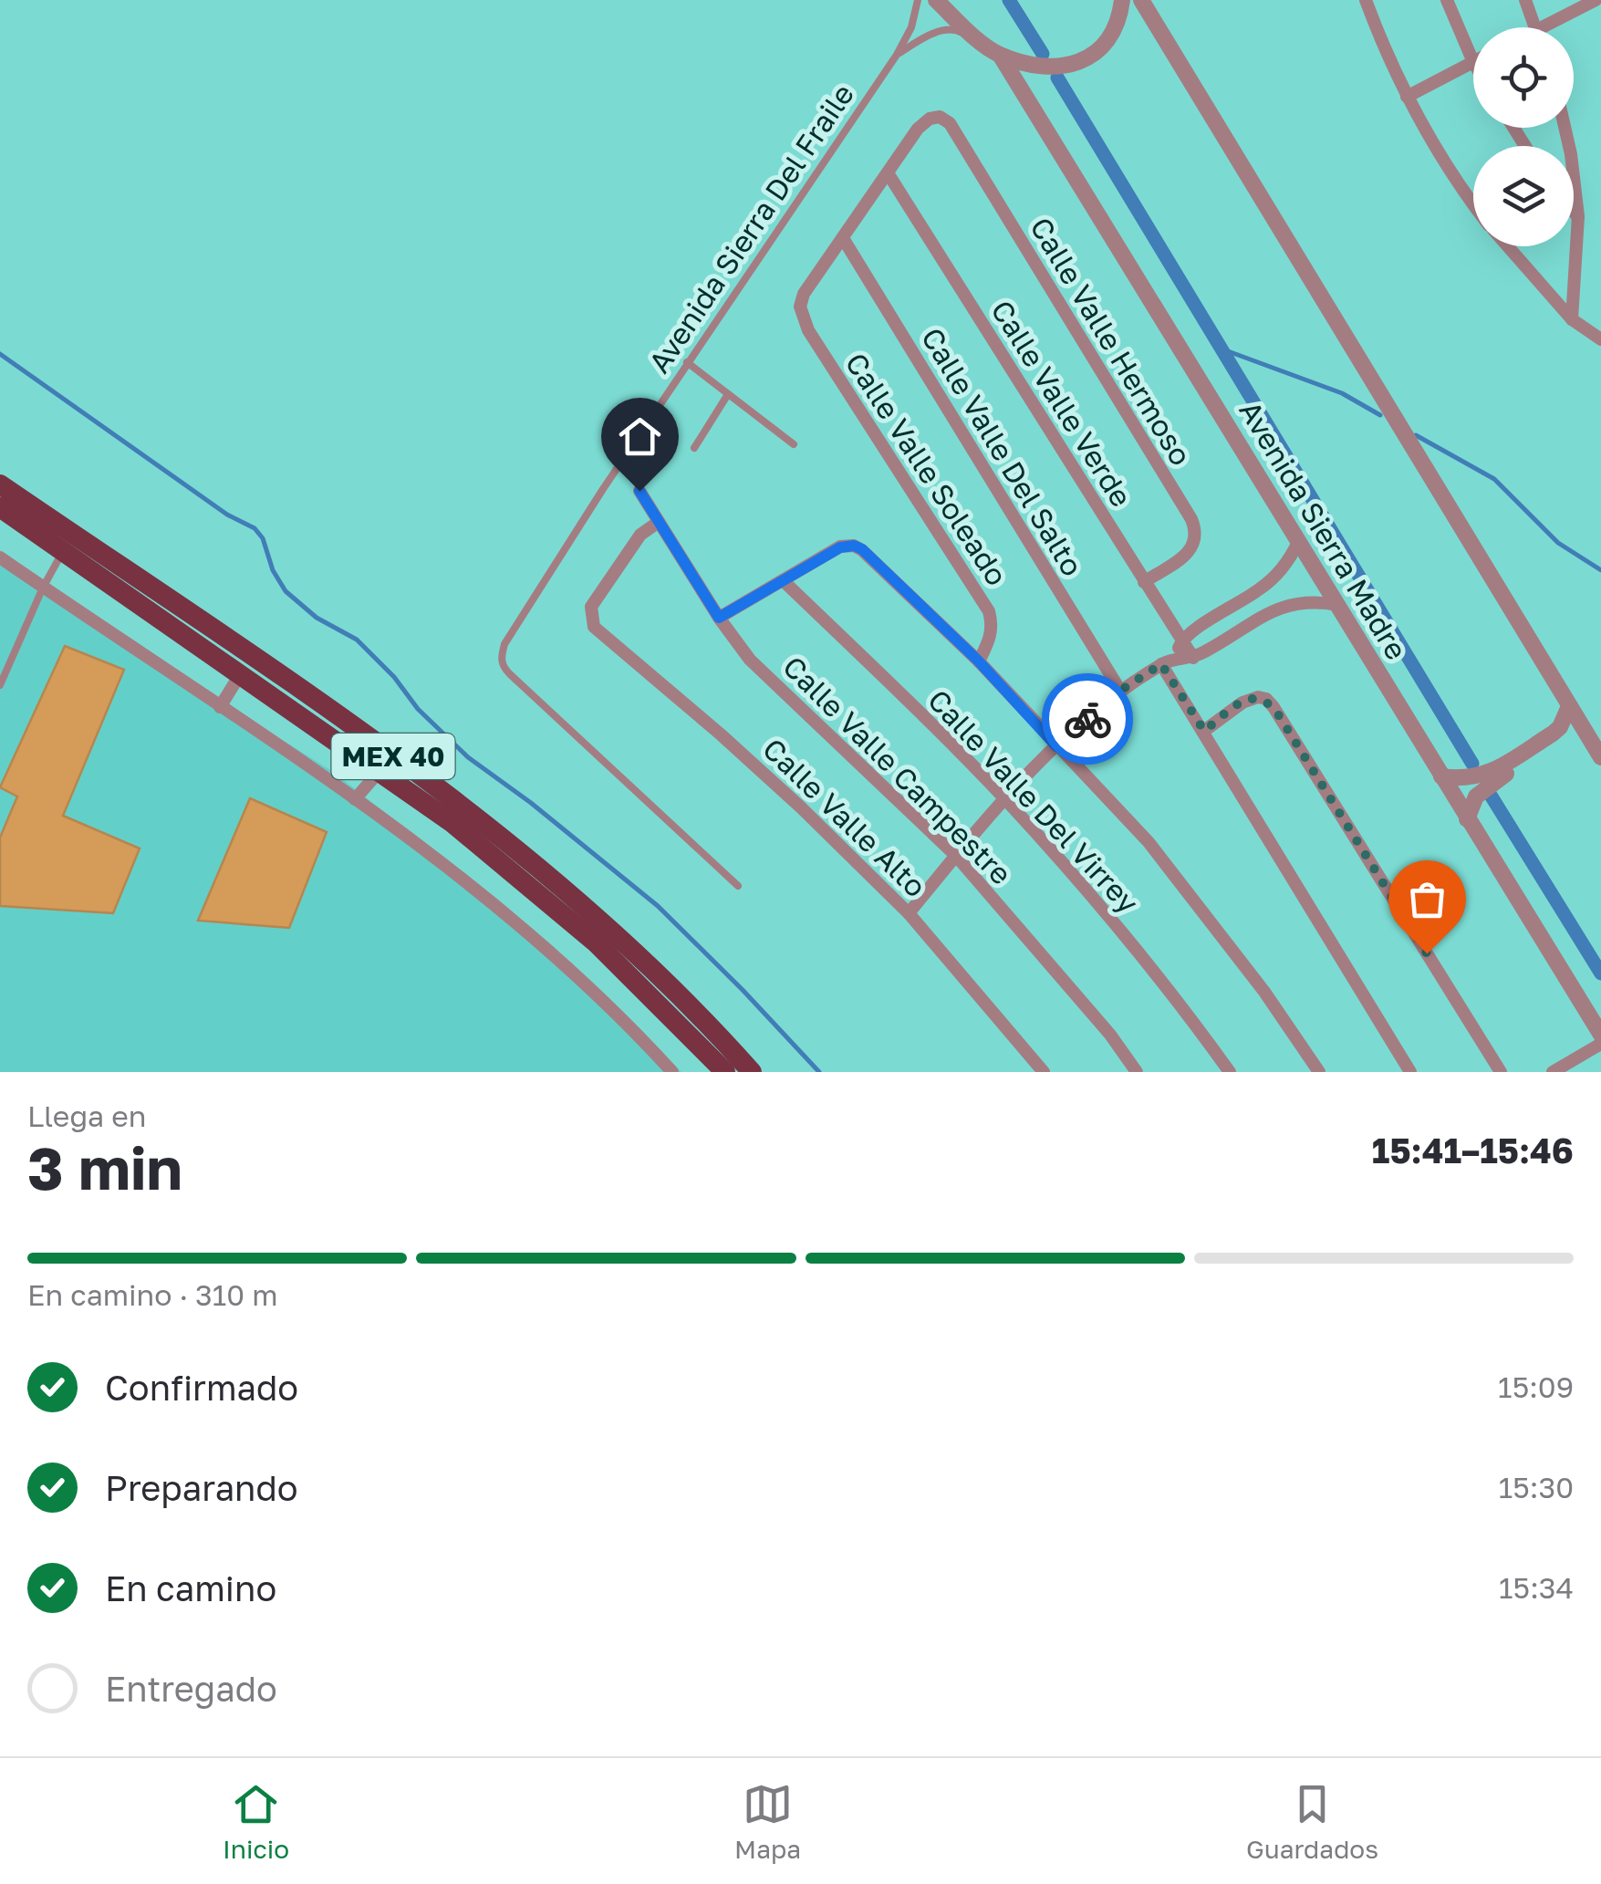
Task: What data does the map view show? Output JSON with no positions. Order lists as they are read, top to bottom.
{
  "streets": {
    "highway": ["MEX 40"],
    "street": [
      "Calle Valle Hermoso",
      "Calle Valle Verde",
      "Calle Valle Del Salto",
      "Calle Valle Soleado",
      "Avenida Sierra Madre",
      "Calle Valle Campestre",
      "Calle Valle Del Virrey",
      "Calle Valle Alto"
    ],
    "lane": ["Avenida Sierra Del Fraile"]
  },
  "crossings": [
    ["Avenida Sierra Del Fraile", "Avenida Sierra Madre"],
    ["Calle Valle Hermoso", "Calle Valle Verde"],
    ["Calle Valle Del Salto", "Calle Valle Soleado"],
    ["Calle Valle Campestre", "Calle Valle Alto"]
  ],
  "page": {
    "heading": ["3 min", "Llega en", "15:41–15:46"],
    "bar": "En camino · 310 m",
    "list": [
      ["Confirmado", "15:09"],
      ["Preparando", "15:30"],
      ["En camino", "15:34"],
      "Entregado"
    ],
    "tabs": ["Inicio", "Mapa", "Guardados"]
  }
}
